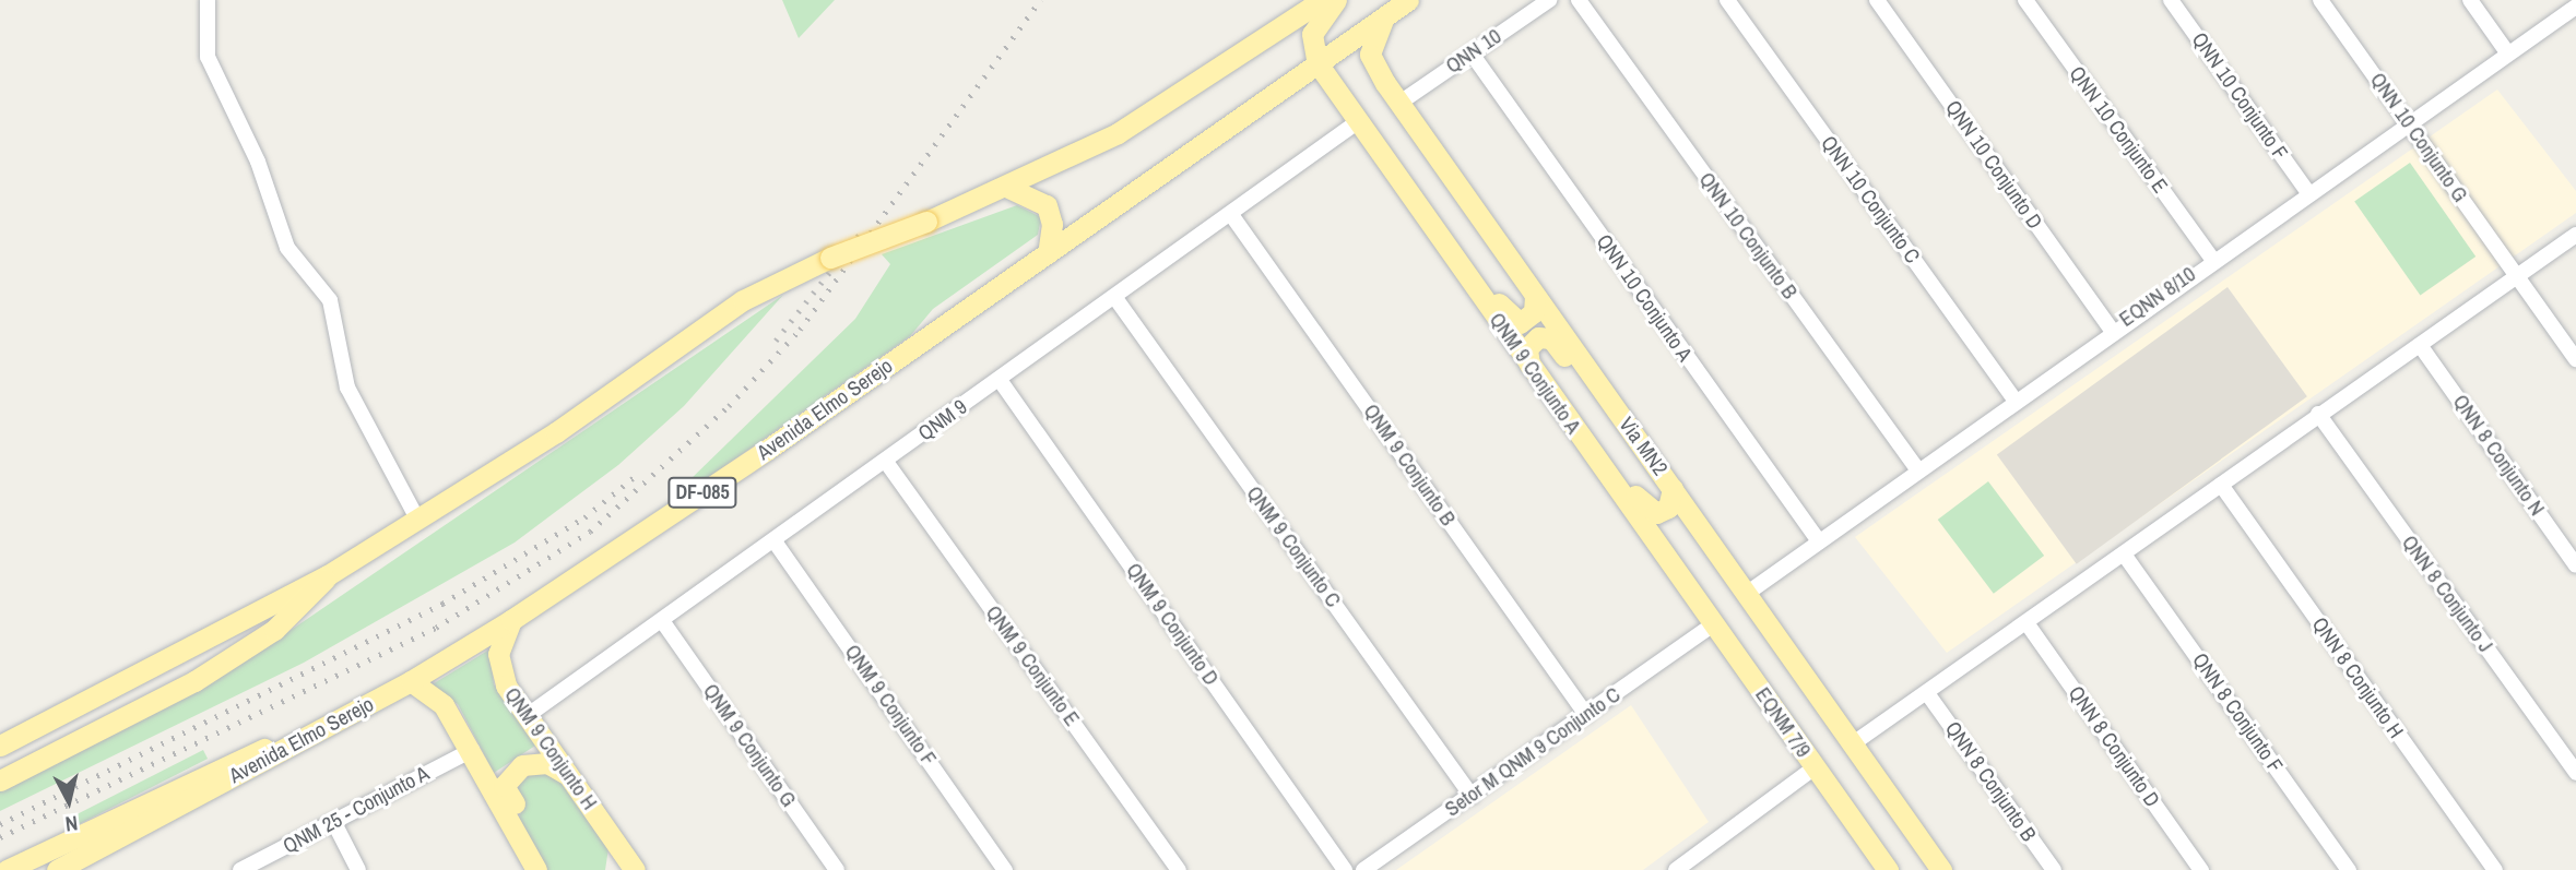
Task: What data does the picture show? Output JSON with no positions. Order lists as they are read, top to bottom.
{
  "streets": {
    "main road": [
      "QNM 9 Conjunto A",
      "Avenida Elmo Serejo",
      "Via MN2",
      "DF-085",
      "EQNM 7/9",
      "QNM 9 Conjunto H"
    ],
    "street": [
      "QNN 10",
      "QNN 10 Conjunto F",
      "QNN 10 Conjunto E",
      "QNN 10 Conjunto G",
      "QNN 10 Conjunto D",
      "QNN 10 Conjunto C",
      "QNN 10 Conjunto B",
      "EQNN 8/10",
      "QNN 10 Conjunto A",
      "QNM 9",
      "QNN 8 Conjunto N",
      "QNM 9 Conjunto B",
      "QNM 9 Conjunto C",
      "QNN 8 Conjunto J",
      "QNM 9 Conjunto D",
      "QNM 9 Conjunto E",
      "QNN 8 Conjunto H",
      "QNM 9 Conjunto F",
      "QNN 8 Conjunto F",
      "QNM 9 Conjunto G",
      "QNN 8 Conjunto D",
      "Setor M QNM 9 Conjunto C",
      "QNN 8 Conjunto B",
      "QNM 25 - Conjunto A"
    ]
  },
  "crossings": [
    ["QNN 10", "QNN 10 Conjunto A"],
    ["QNN 10", "Via MN2"],
    ["QNN 10 Conjunto F", "EQNN 8/10"],
    ["QNN 10 Conjunto E", "EQNN 8/10"],
    ["QNN 10 Conjunto G", "EQNN 8/10"],
    ["QNN 10 Conjunto D", "EQNN 8/10"],
    ["QNN 10 Conjunto C", "EQNN 8/10"],
    ["QNN 10 Conjunto B", "EQNN 8/10"],
    ["EQNN 8/10", "QNN 10 Conjunto A"],
    ["EQNN 8/10", "Via MN2"],
    ["QNM 9 Conjunto A", "Avenida Elmo Serejo"],
    ["QNM 9 Conjunto A", "QNM 9"],
    ["QNM 9 Conjunto A", "EQNM 7/9"],
    ["QNM 9 Conjunto A", "Setor M QNM 9 Conjunto C"],
    ["Avenida Elmo Serejo", "Via MN2"],
    ["Avenida Elmo Serejo", "QNM 9 Conjunto H"],
    ["QNM 9", "QNM 9 Conjunto B"],
    ["QNM 9", "QNM 9 Conjunto C"],
    ["QNM 9", "QNM 9 Conjunto D"],
    ["QNM 9", "QNM 9 Conjunto E"],
    ["QNM 9", "QNM 9 Conjunto F"],
    ["QNM 9", "QNM 9 Conjunto G"],
    ["QNM 9", "QNM 9 Conjunto H"],
    ["QNM 9 Conjunto B", "Setor M QNM 9 Conjunto C"],
    ["QNM 9 Conjunto C", "Setor M QNM 9 Conjunto C"],
    ["EQNM 7/9", "Setor M QNM 9 Conjunto C"]
  ],
  "north": "bottom"
}
